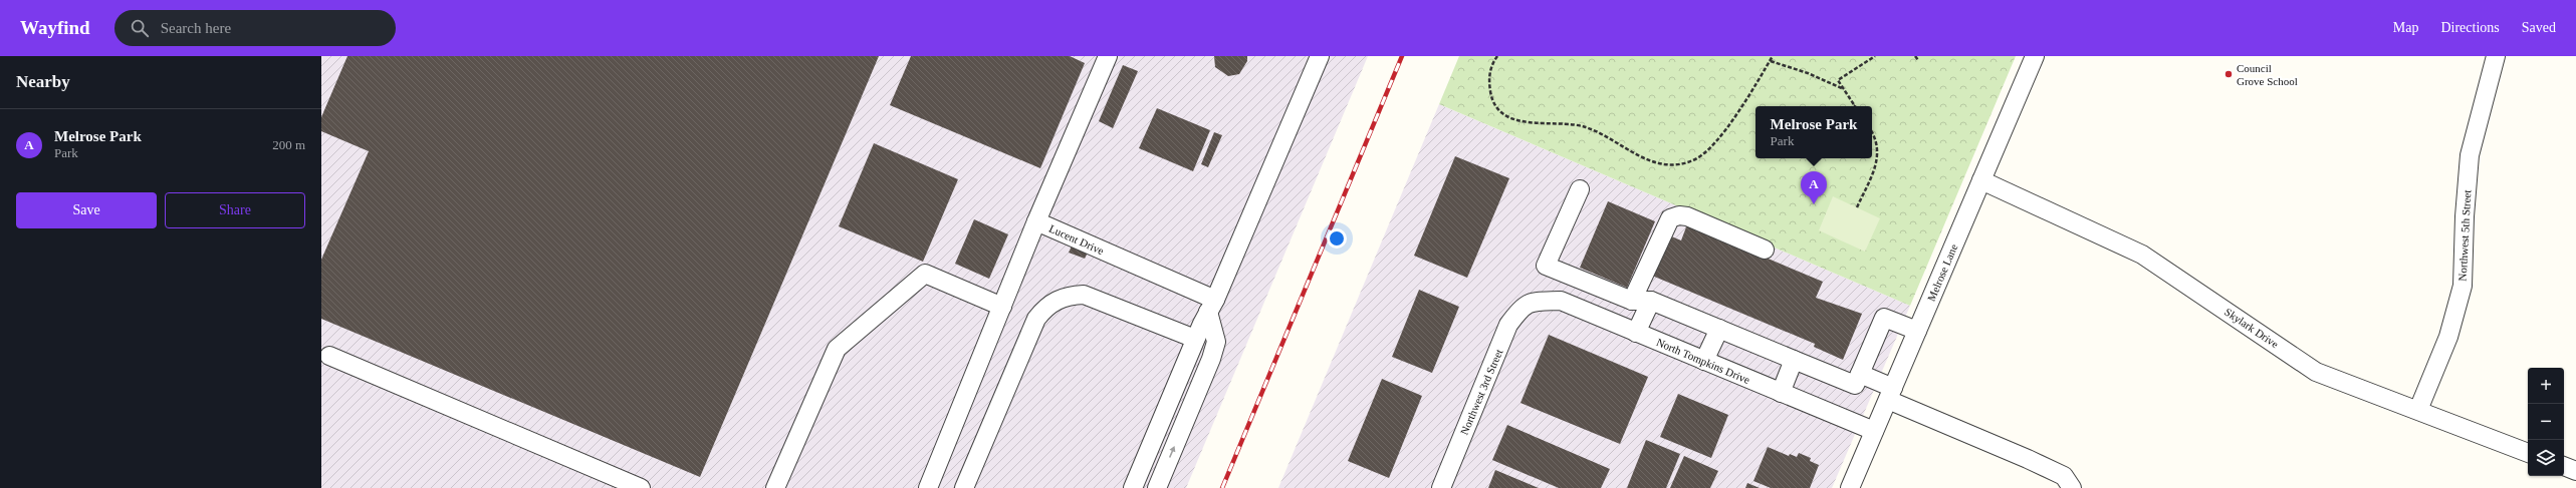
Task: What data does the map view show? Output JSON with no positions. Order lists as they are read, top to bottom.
{
  "streets": {
    "street": [
      "Northwest 5th Street",
      "Lucent Drive",
      "Melrose Lane",
      "Skylark Drive",
      "North Tompkins Drive",
      "Northwest 3rd Street"
    ]
  },
  "crossings": [
    ["Northwest 5th Street", "Skylark Drive"],
    ["Melrose Lane", "Skylark Drive"],
    ["Melrose Lane", "North Tompkins Drive"],
    ["North Tompkins Drive", "Northwest 3rd Street"]
  ],
  "places": ["Council Grove School"],
  "page": {
    "header": "Wayfind",
    "search": "Search here",
    "nav": ["Map", "Directions", "Saved"],
    "heading": "Nearby",
    "popup": ["Melrose Park", "Park"],
    "list": [
      {
        "mark": "A",
        "name": "Melrose Park",
        "note": "Park",
        "value": "200 m"
      }
    ],
    "pins": "A",
    "buttons": ["Save", "Share"],
    "map_buttons": ["+", "−"]
  }
}
